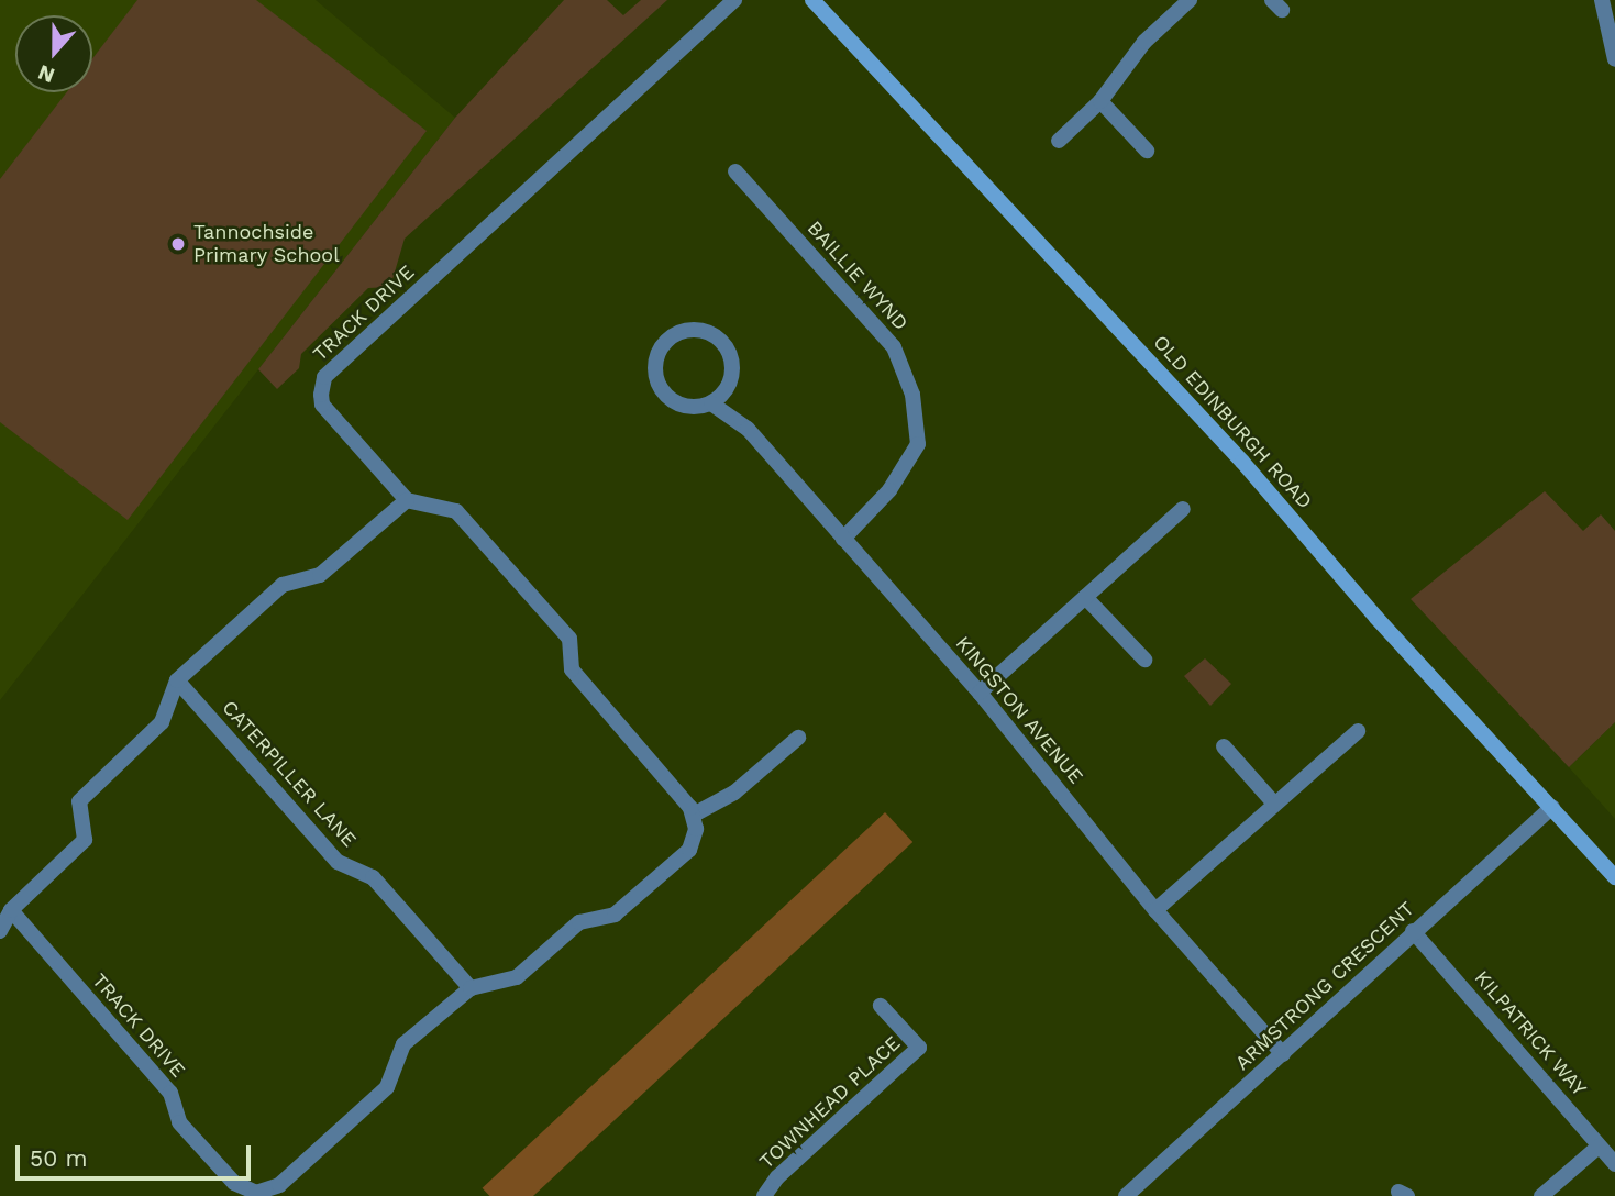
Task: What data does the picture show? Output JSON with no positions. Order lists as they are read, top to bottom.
{
  "streets": {
    "main road": ["OLD EDINBURGH ROAD"],
    "street": [
      "BAILLIE WYND",
      "TRACK DRIVE",
      "KINGSTON AVENUE",
      "CATERPILLER LANE",
      "ARMSTRONG CRESCENT",
      "KILPATRICK WAY",
      "TOWNHEAD PLACE"
    ]
  },
  "crossings": [
    ["BAILLIE WYND", "KINGSTON AVENUE"],
    ["TRACK DRIVE", "CATERPILLER LANE"],
    ["OLD EDINBURGH ROAD", "ARMSTRONG CRESCENT"],
    ["KINGSTON AVENUE", "ARMSTRONG CRESCENT"],
    ["ARMSTRONG CRESCENT", "KILPATRICK WAY"]
  ],
  "places": ["Tannochside Primary School"],
  "scale_bar": "50 m",
  "north": "bottom"
}
